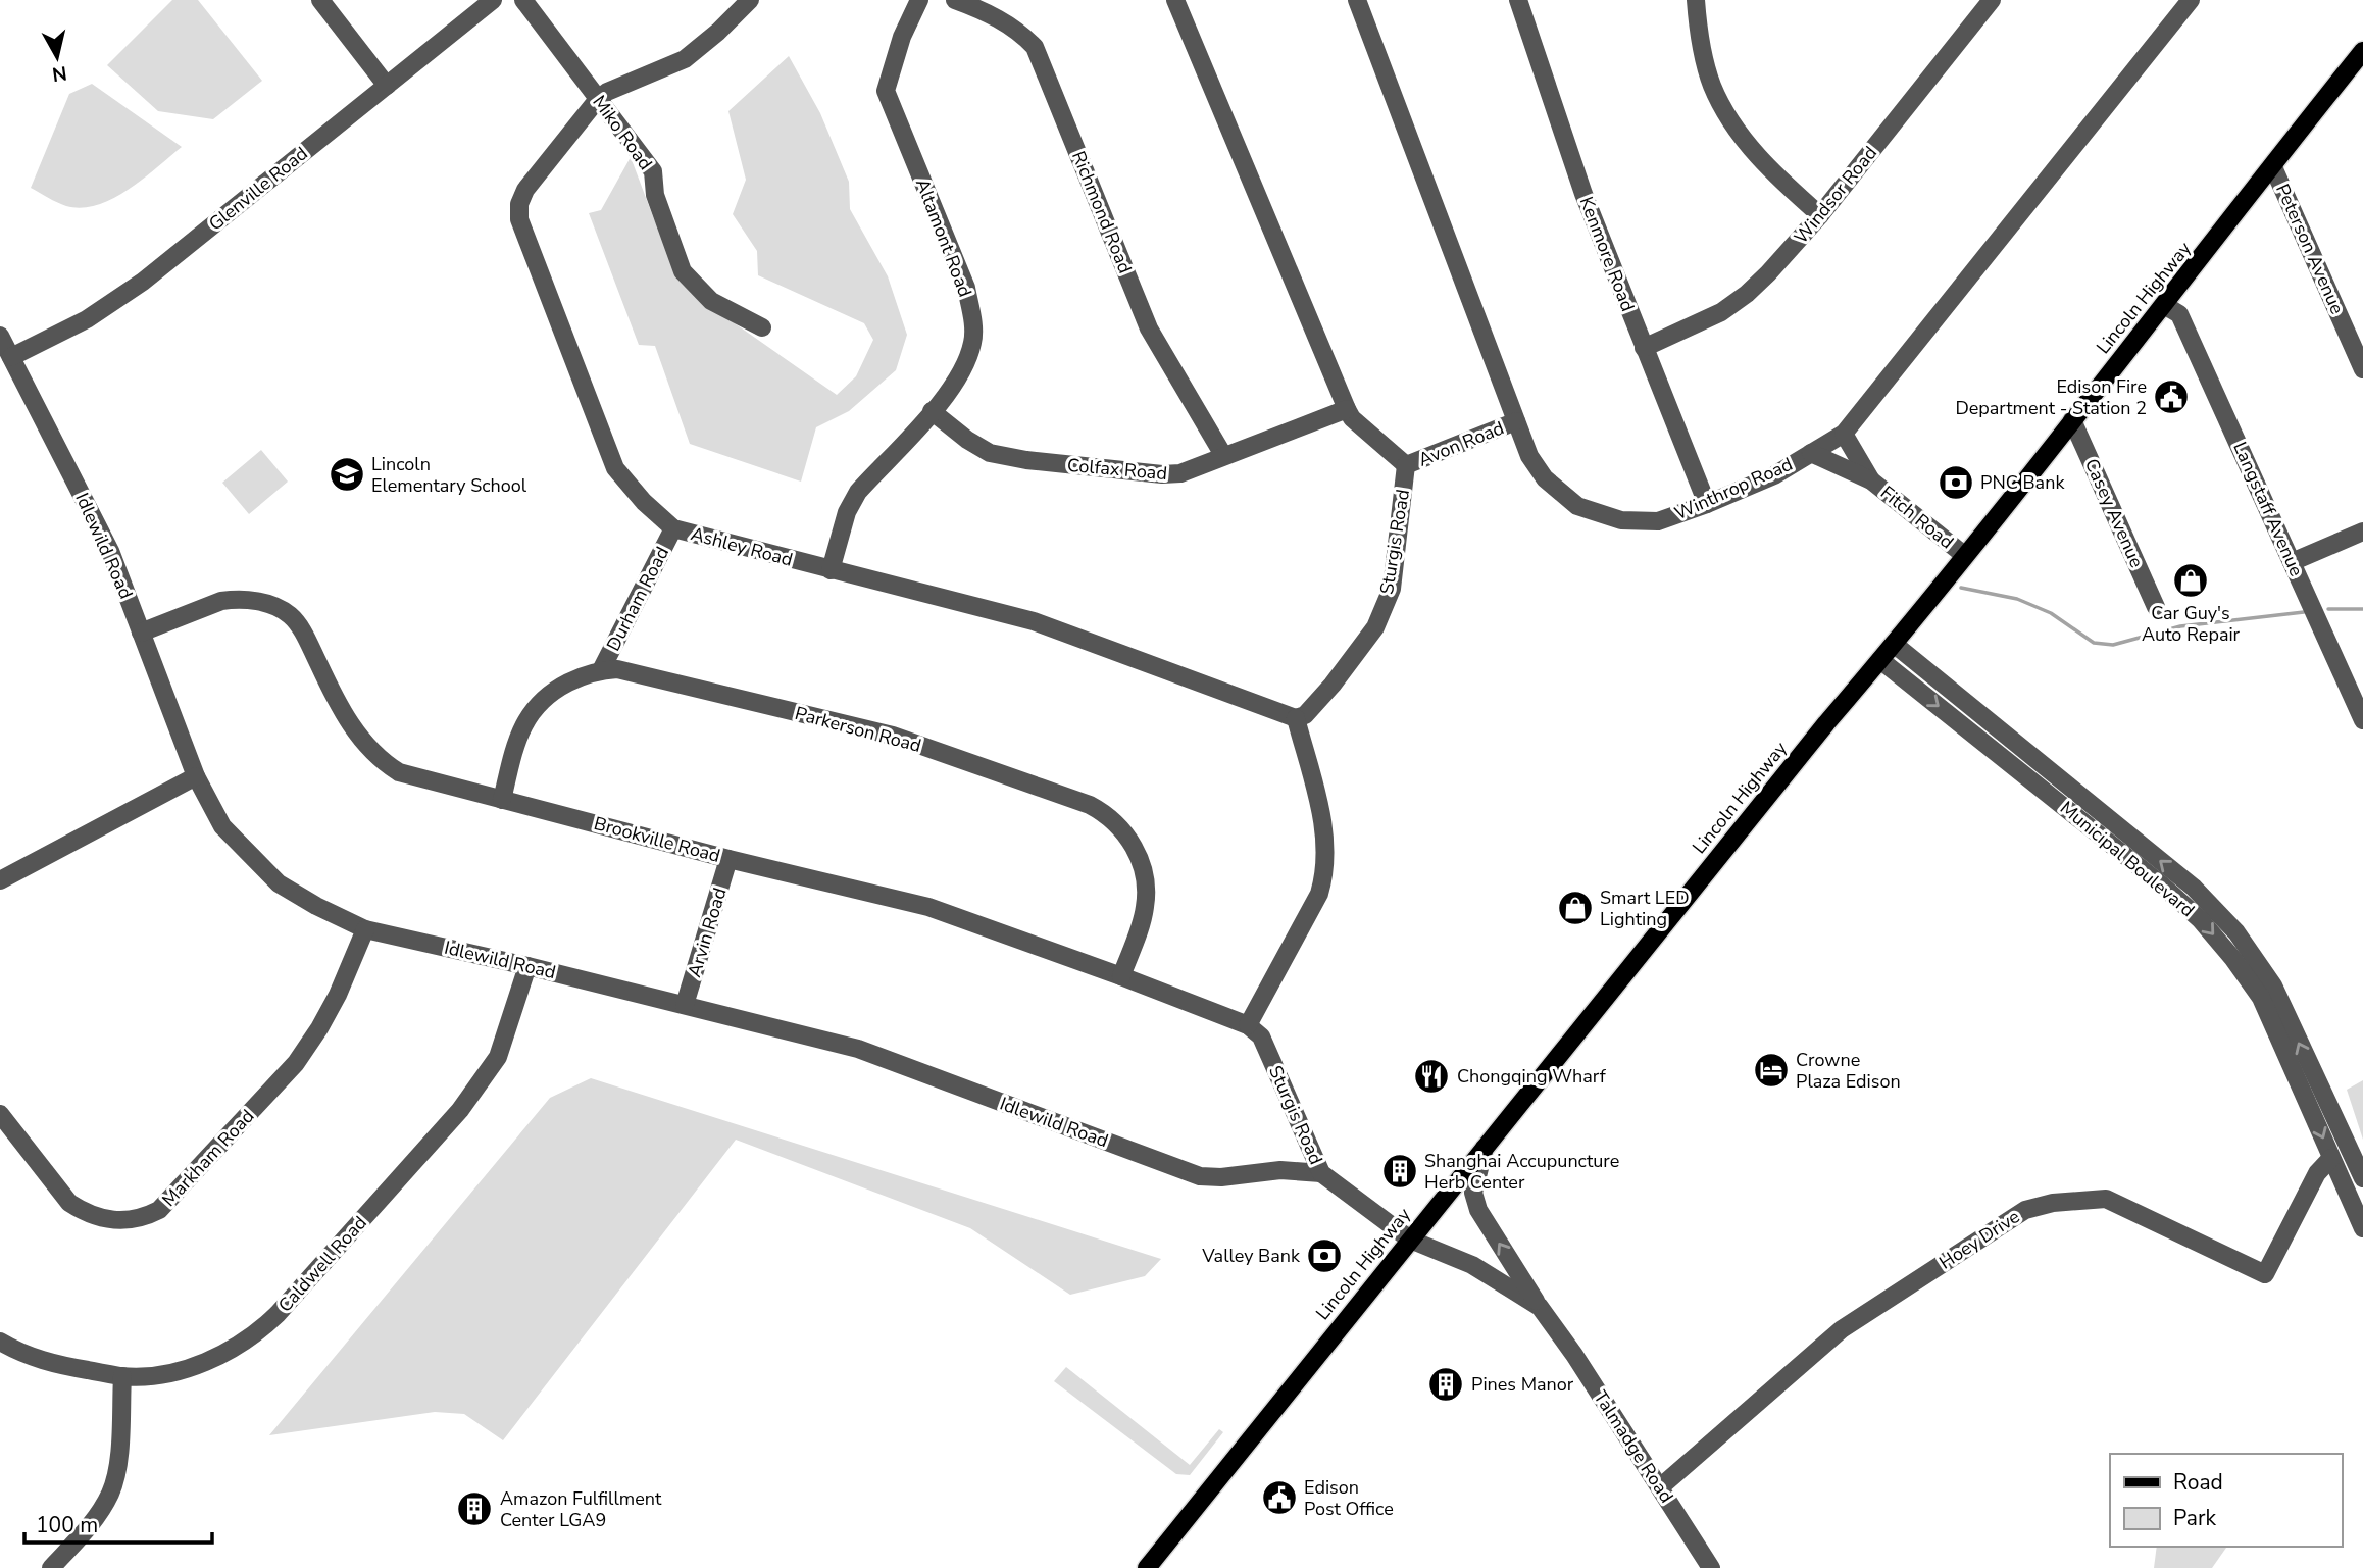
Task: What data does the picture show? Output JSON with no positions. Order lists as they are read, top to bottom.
{
  "streets": {
    "main road": ["Lincoln Highway"],
    "street": [
      "Miko Road",
      "Glenville Road",
      "Windsor Road",
      "Richmond Road",
      "Altamont Road",
      "Peterson Avenue",
      "Kenmore Road",
      "Avon Road",
      "Colfax Road",
      "Winthrop Road",
      "Langstaff Avenue",
      "Casey Avenue",
      "Fitch Road",
      "Sturgis Road",
      "Idlewild Road",
      "Ashley Road",
      "Durham Road",
      "Parkerson Road",
      "Brookville Road",
      "Municipal Boulevard",
      "Arvin Road",
      "Markham Road",
      "Hoey Drive",
      "Caldwell Road",
      "Talmadge Road"
    ]
  },
  "crossings": [
    ["Miko Road", "Ashley Road"],
    ["Glenville Road", "Idlewild Road"],
    ["Windsor Road", "Kenmore Road"],
    ["Richmond Road", "Colfax Road"],
    ["Altamont Road", "Colfax Road"],
    ["Altamont Road", "Ashley Road"],
    ["Peterson Avenue", "Lincoln Highway"],
    ["Kenmore Road", "Winthrop Road"],
    ["Lincoln Highway", "Langstaff Avenue"],
    ["Lincoln Highway", "Casey Avenue"],
    ["Lincoln Highway", "Fitch Road"],
    ["Lincoln Highway", "Sturgis Road"],
    ["Lincoln Highway", "Municipal Boulevard"],
    ["Lincoln Highway", "Talmadge Road"],
    ["Avon Road", "Winthrop Road"],
    ["Avon Road", "Sturgis Road"],
    ["Colfax Road", "Sturgis Road"],
    ["Winthrop Road", "Fitch Road"],
    ["Sturgis Road", "Idlewild Road"],
    ["Sturgis Road", "Ashley Road"],
    ["Sturgis Road", "Brookville Road"],
    ["Sturgis Road", "Talmadge Road"],
    ["Idlewild Road", "Brookville Road"],
    ["Idlewild Road", "Arvin Road"],
    ["Idlewild Road", "Markham Road"],
    ["Idlewild Road", "Caldwell Road"],
    ["Ashley Road", "Durham Road"],
    ["Durham Road", "Parkerson Road"],
    ["Parkerson Road", "Brookville Road"],
    ["Brookville Road", "Arvin Road"],
    ["Municipal Boulevard", "Hoey Drive"],
    ["Hoey Drive", "Talmadge Road"]
  ],
  "places": {
    "public building": ["Edison Fire Department - Station 2", "Edison Post Office"],
    "school or university": ["Lincoln Elementary School"],
    "bank": ["PNC Bank", "Valley Bank"],
    "shop": ["Car Guy's Auto Repair", "Smart LED Lighting"],
    "hotel": ["Crowne Plaza Edison"],
    "restaurant": ["Chongqing Wharf"],
    "building": ["Shanghai Accupuncture Herb Center", "Pines Manor", "Amazon Fulfillment Center LGA9"]
  },
  "legend": ["Road", "Park"],
  "scale_bar": "100 m",
  "north": "bottom"
}
